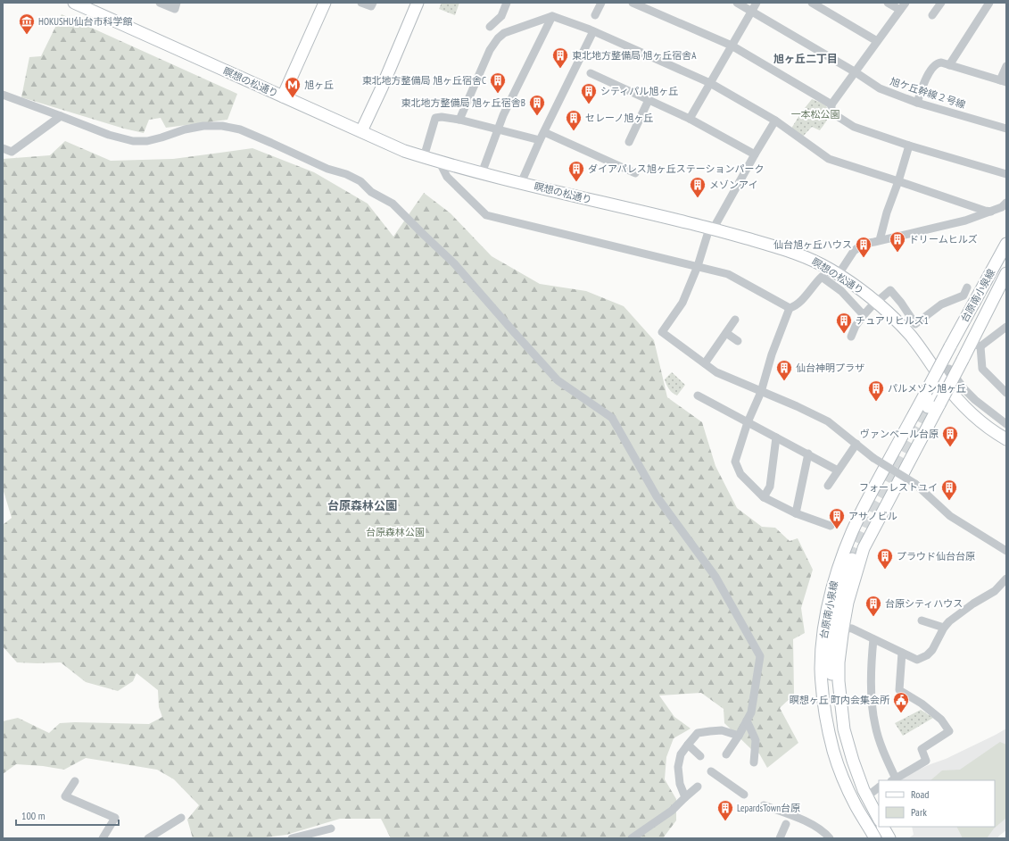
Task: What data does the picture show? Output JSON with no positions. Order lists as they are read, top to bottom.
{
  "streets": {
    "street": ["瞑想の松通り", "旭ケ丘幹線２号線", "台原南小泉線"]
  },
  "districts": ["旭ヶ丘二丁目", "台原森林公園"],
  "parks": ["一本松公園", "台原森林公園"],
  "places": {
    "museum": ["HOKUSHU仙台市科学館"],
    "building": [
      "東北地方整備局 旭ヶ丘宿舎A",
      "東北地方整備局 旭ヶ丘宿舎C",
      "シティパル旭ヶ丘",
      "東北地方整備局 旭ヶ丘宿舎B",
      "セレーノ旭ヶ丘",
      "ダイアパレス旭ヶ丘ステーションパーク",
      "メゾンアイ",
      "ドリームヒルズ",
      "仙台旭ヶ丘ハウス",
      "チュアリヒルズ1",
      "仙台神明プラザ",
      "パルメゾン旭ヶ丘",
      "ヴァンベール台原",
      "フォーレストユイ",
      "アサノビル",
      "プラウド仙台台原",
      "台原シティハウス",
      "LepardsTown台原"
    ],
    "metro station": ["旭ヶ丘"],
    "public building": ["瞑想ヶ丘 町内会集会所"]
  },
  "legend": ["Road", "Park"],
  "scale_bar": "100 m"
}
